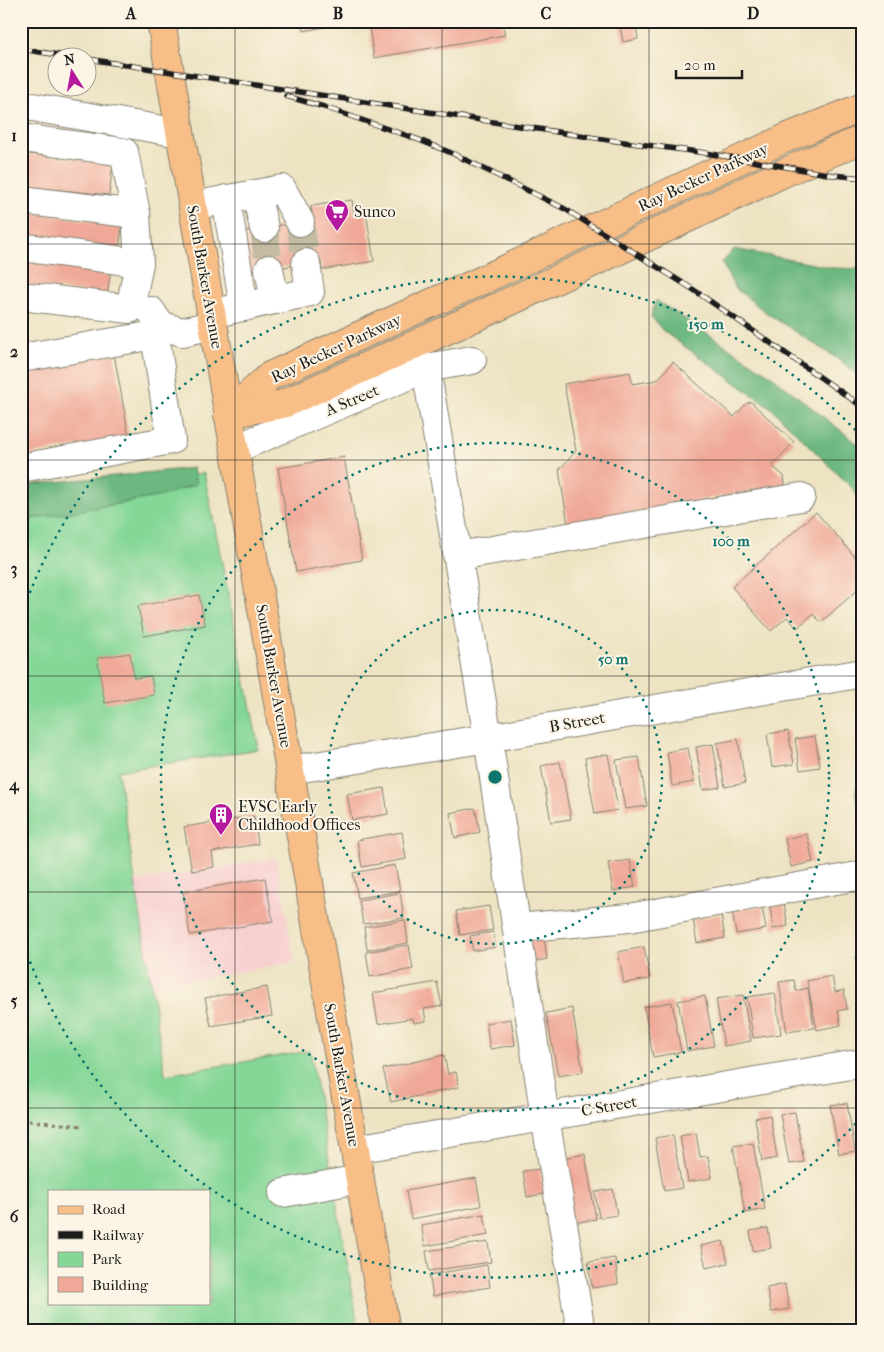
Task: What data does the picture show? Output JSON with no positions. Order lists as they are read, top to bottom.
{
  "streets": {
    "main road": ["Ray Becker Parkway", "South Barker Avenue"],
    "street": ["A Street", "B Street", "C Street"]
  },
  "crossings": [
    ["Ray Becker Parkway", "South Barker Avenue"],
    ["South Barker Avenue", "A Street"],
    ["South Barker Avenue", "B Street"],
    ["South Barker Avenue", "C Street"]
  ],
  "places": {
    "supermarket": ["Sunco"],
    "building": ["EVSC Early Childhood Offices"]
  },
  "legend": [
    "Road",
    "Railway",
    "Park",
    "Building"
  ],
  "scale_bar": "20 m",
  "north": "top",
  "grid": {
    "columns": [
      "A",
      "B",
      "C",
      "D"
    ],
    "rows": [
      "1",
      "2",
      "3",
      "4",
      "5",
      "6"
    ]
  },
  "rings": ["150 m", "100 m", "50 m"]
}
